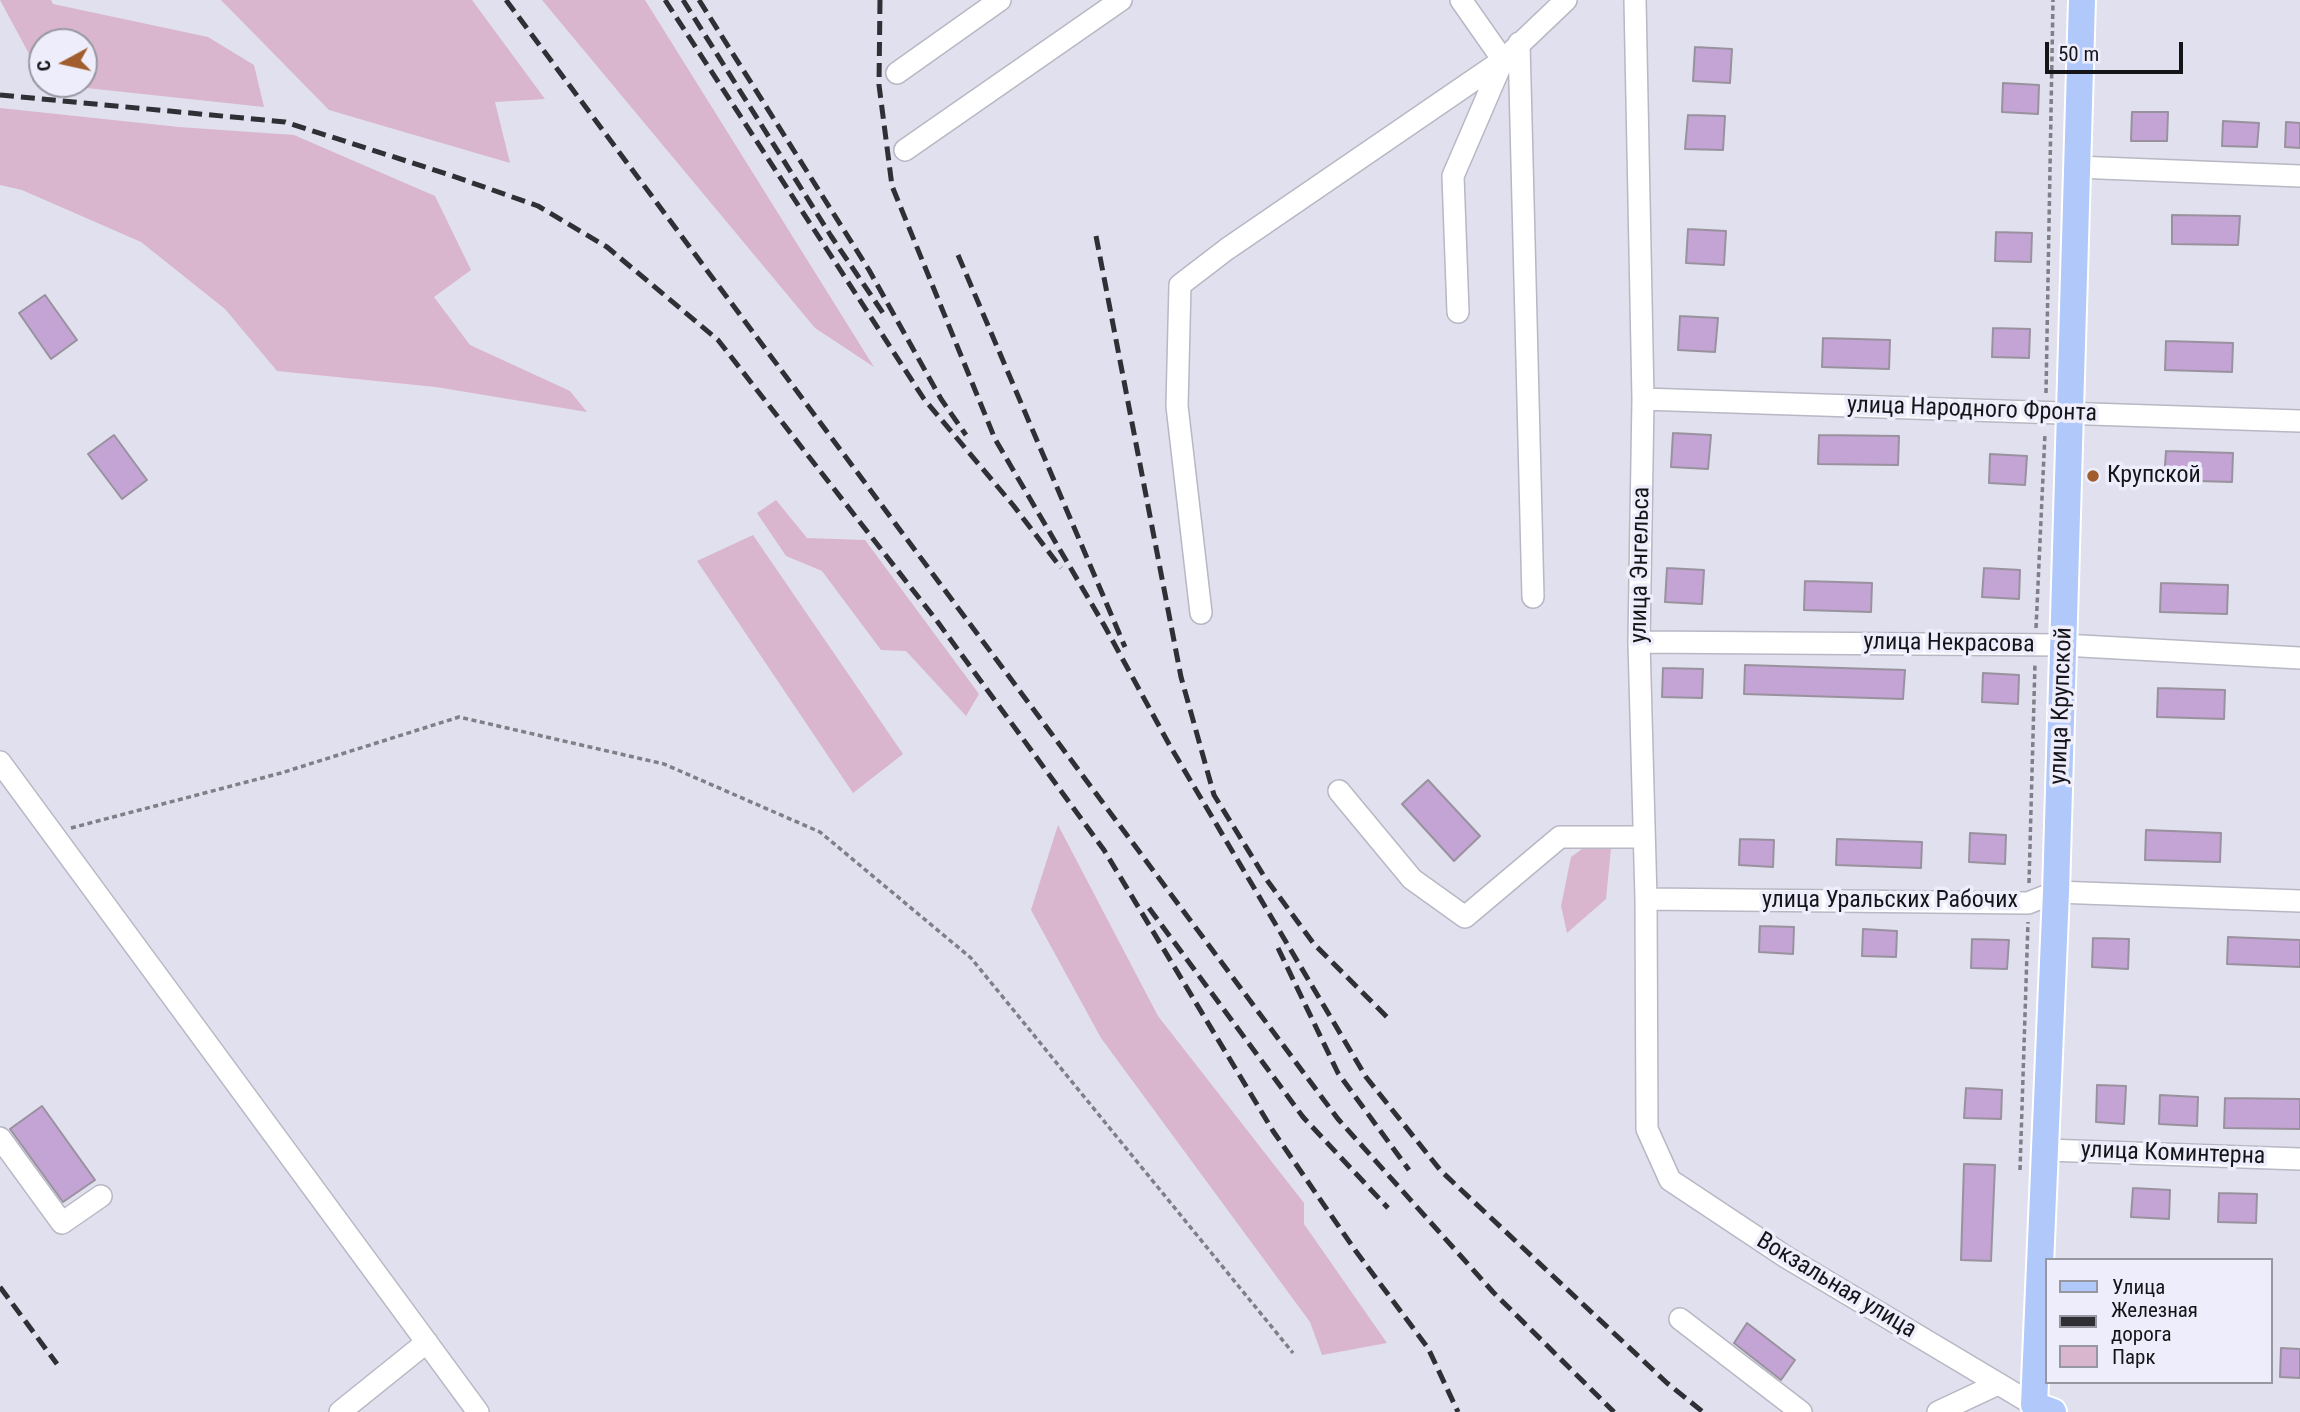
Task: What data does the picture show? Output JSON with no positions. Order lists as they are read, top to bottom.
{
  "streets": {
    "main road": ["улица Крупской"],
    "street": [
      "улица Народного Фронта",
      "улица Энгельса",
      "улица Некрасова",
      "улица Уральских Рабочих",
      "улица Коминтерна",
      "Вокзальная улица"
    ]
  },
  "crossings": [
    ["улица Народного Фронта", "улица Энгельса"],
    ["улица Народного Фронта", "улица Крупской"],
    ["улица Энгельса", "улица Некрасова"],
    ["улица Энгельса", "улица Уральских Рабочих"],
    ["улица Энгельса", "Вокзальная улица"],
    ["улица Некрасова", "улица Крупской"],
    ["улица Крупской", "улица Уральских Рабочих"],
    ["улица Крупской", "улица Коминтерна"],
    ["улица Крупской", "Вокзальная улица"]
  ],
  "places": ["Крупской"],
  "legend": ["Улица", "Железная дорога", "Парк"],
  "scale_bar": "50 m",
  "north": "left"
}
